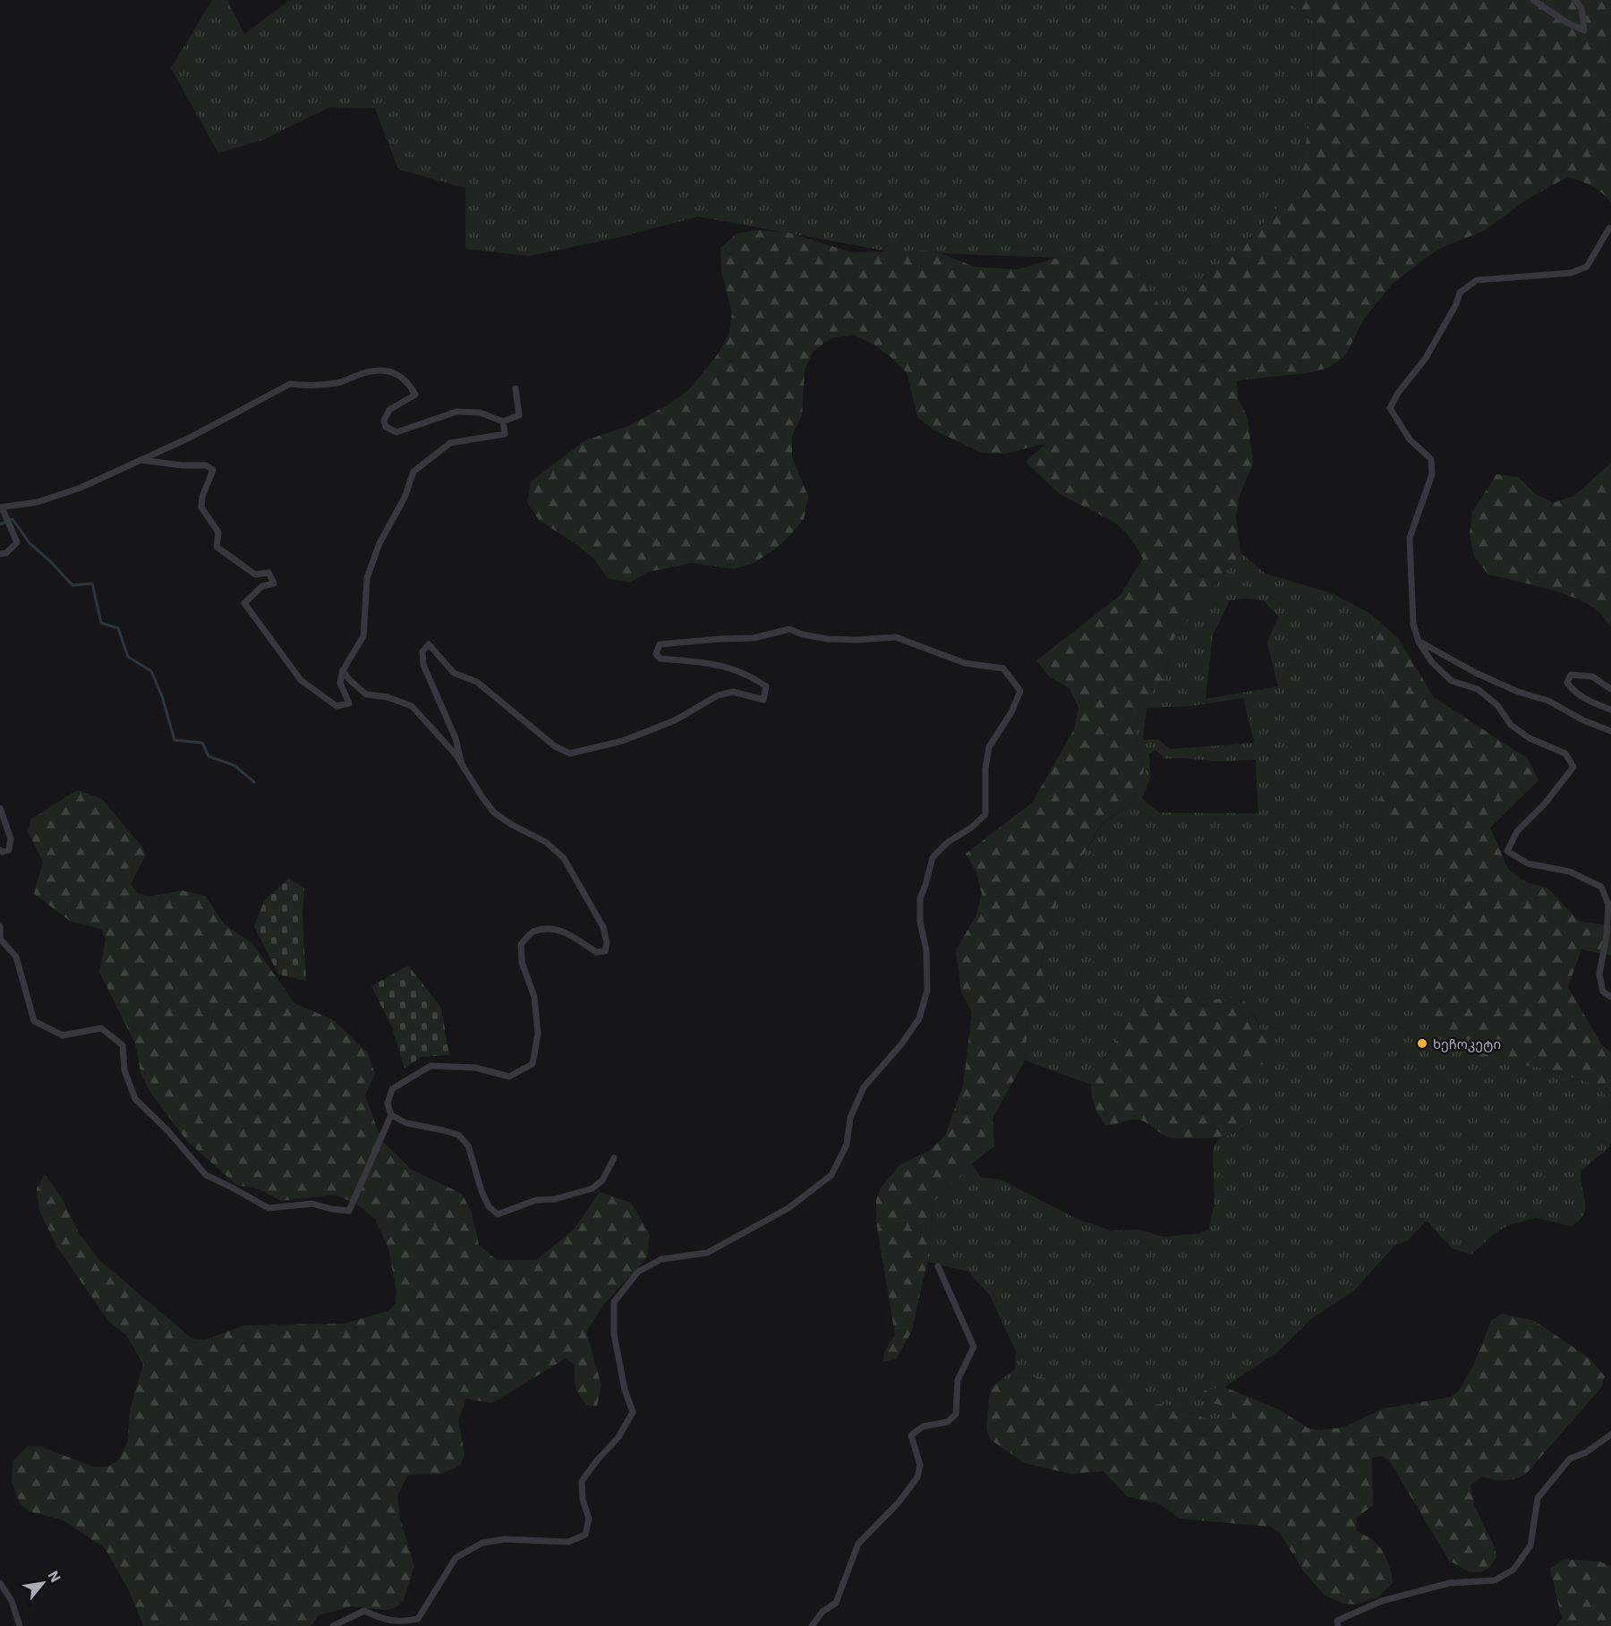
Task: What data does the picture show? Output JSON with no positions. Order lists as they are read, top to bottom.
{
  "places": ["ხეჩოკეტი"],
  "north": "top right"
}
